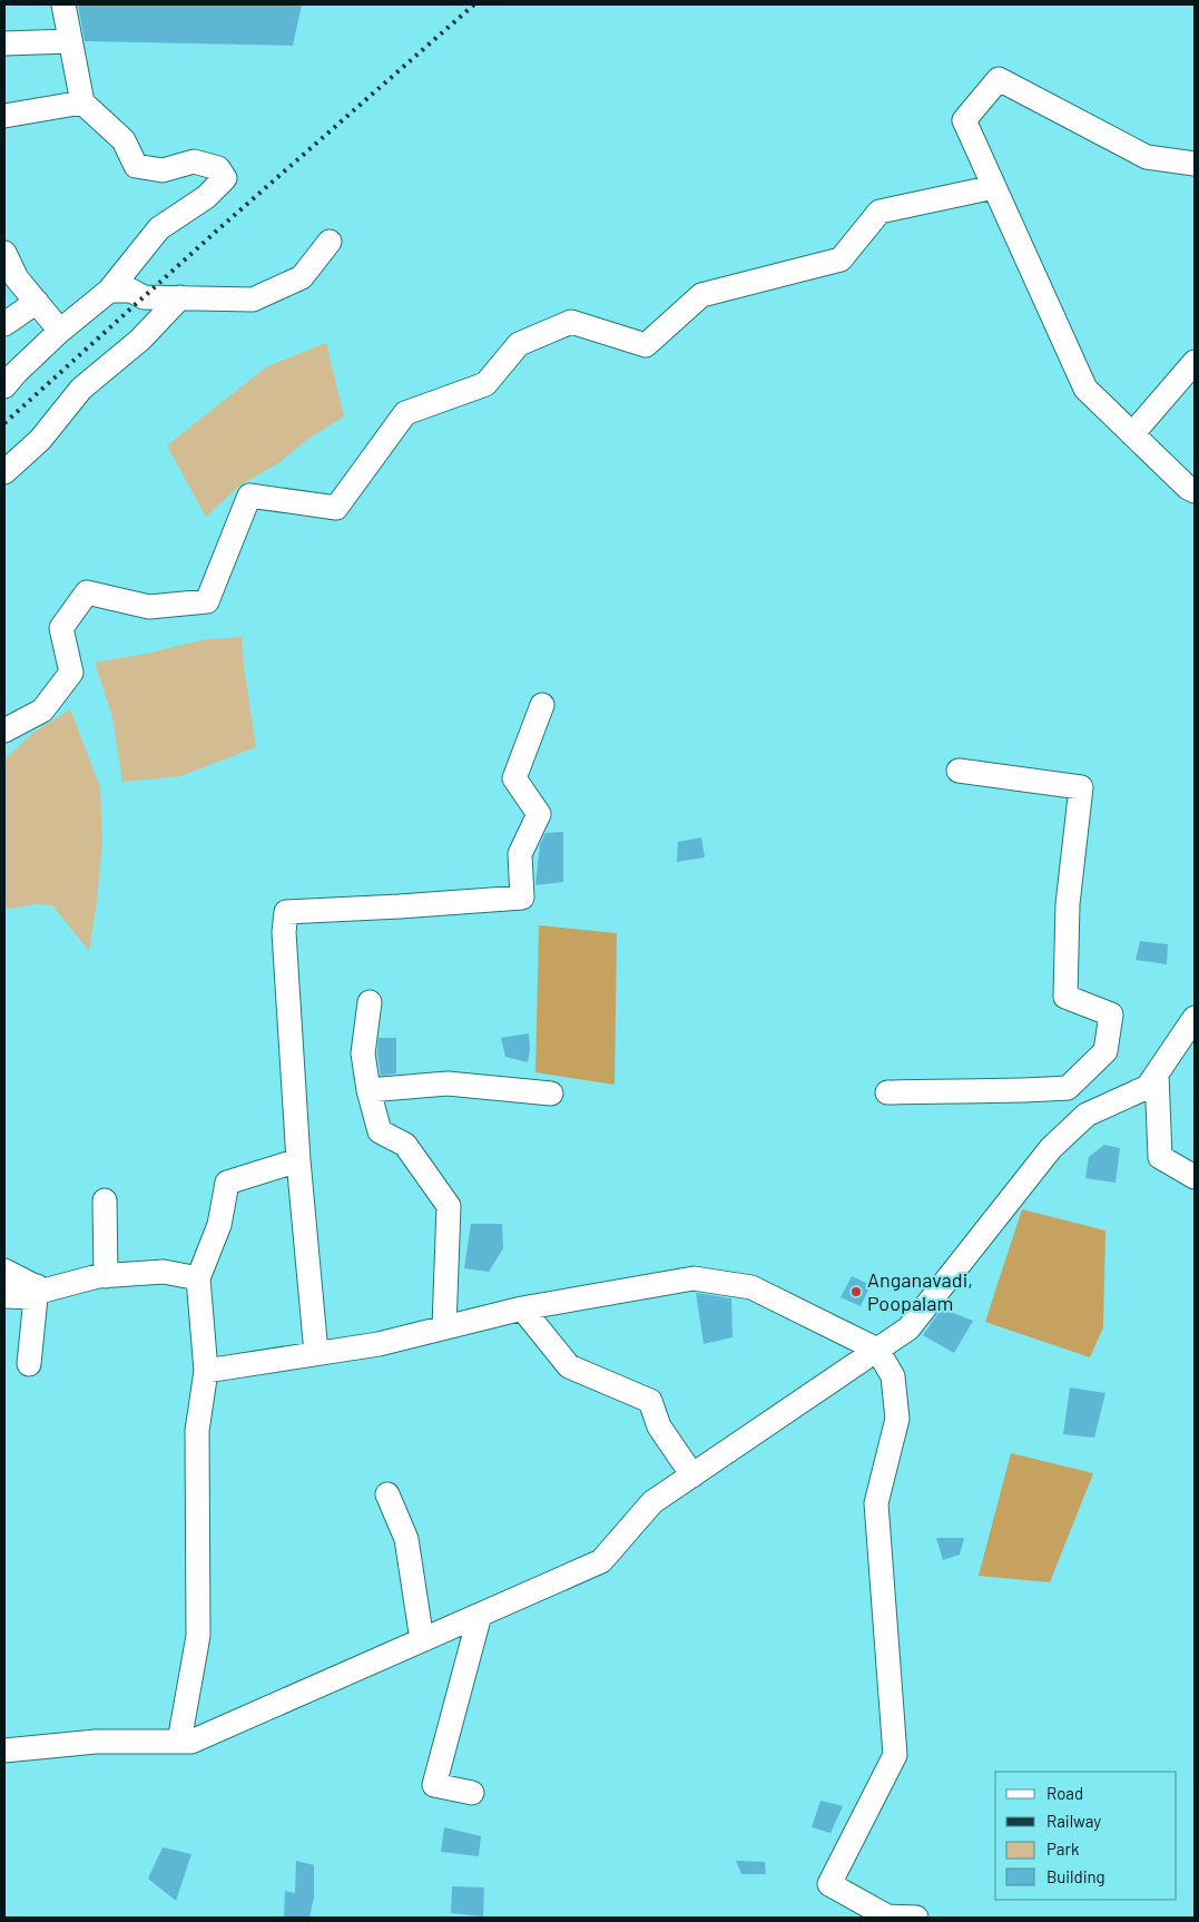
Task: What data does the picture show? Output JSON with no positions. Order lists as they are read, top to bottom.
{
  "places": ["Anganavadi, Poopalam"],
  "legend": [
    "Road",
    "Railway",
    "Park",
    "Building"
  ]
}
